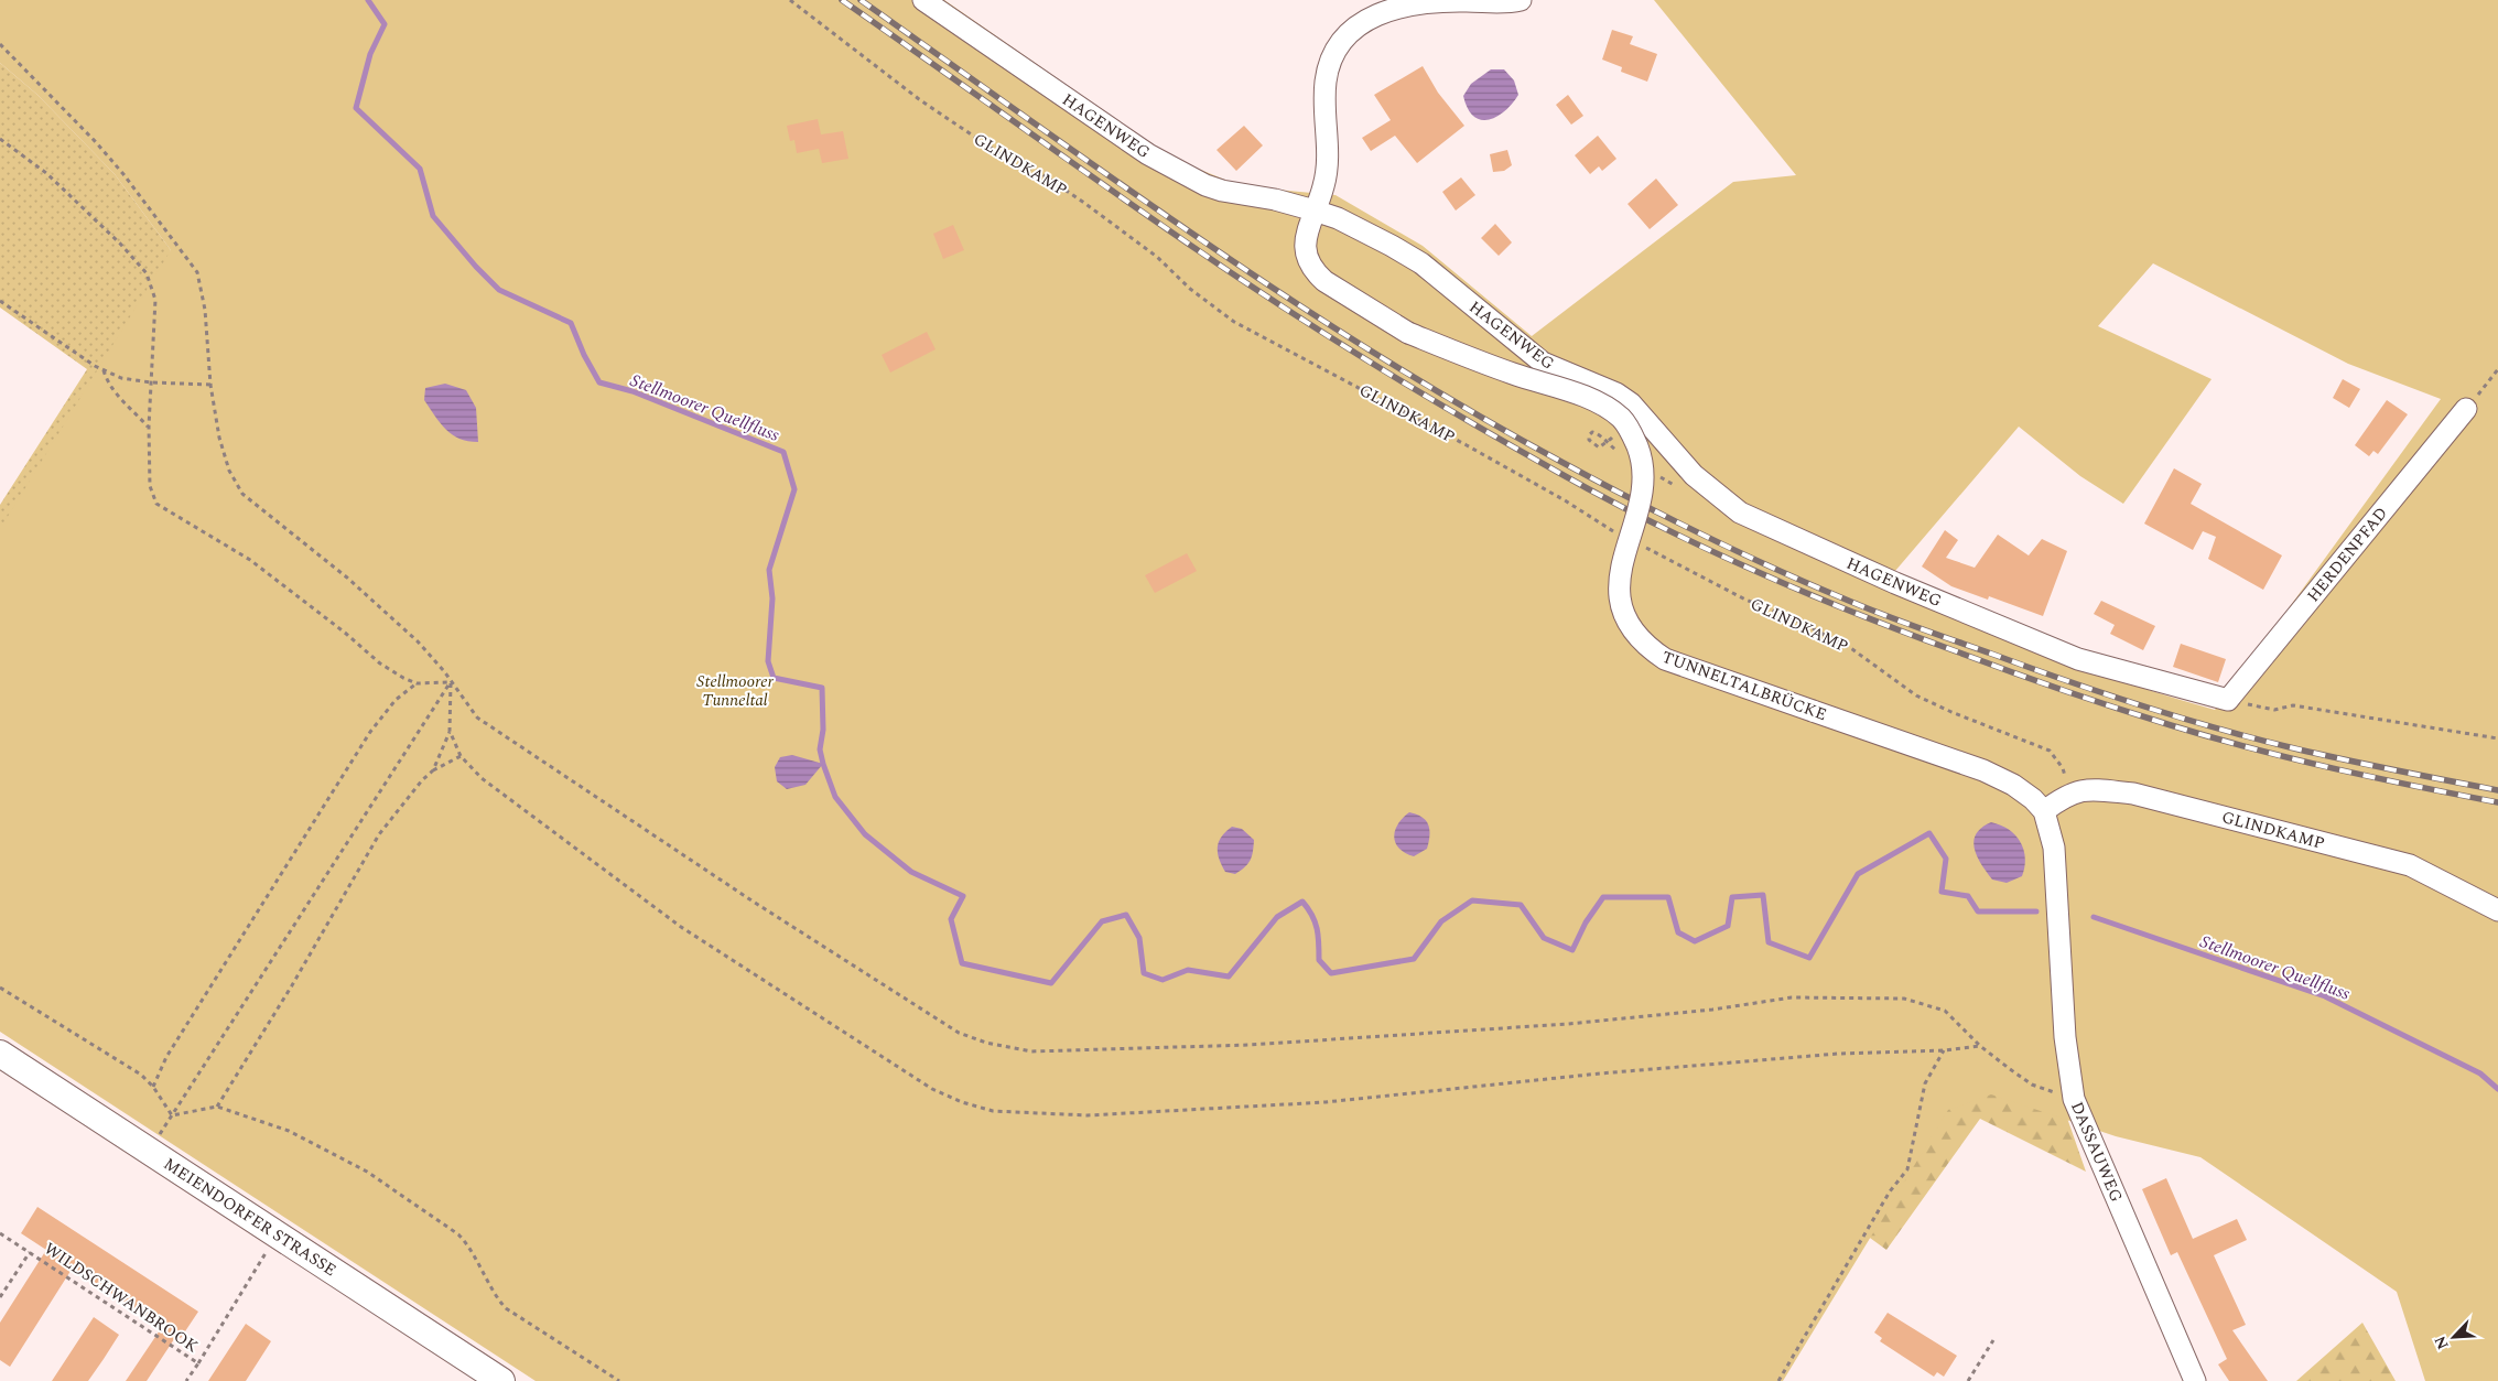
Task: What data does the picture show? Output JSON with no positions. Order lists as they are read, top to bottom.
{
  "streets": {
    "main road": ["MEIENDORFER STRASSE"],
    "street": [
      "HAGENWEG",
      "GLINDKAMP",
      "HERDENPFAD",
      "TUNNELTALBRÜCKE",
      "DASSAUWEG"
    ],
    "path": ["WILDSCHWANBROOK"]
  },
  "crossings": [
    ["HAGENWEG", "HERDENPFAD"],
    ["HAGENWEG", "TUNNELTALBRÜCKE"],
    ["GLINDKAMP", "TUNNELTALBRÜCKE"],
    ["GLINDKAMP", "DASSAUWEG"],
    ["TUNNELTALBRÜCKE", "DASSAUWEG"],
    ["MEIENDORFER STRASSE", "WILDSCHWANBROOK"]
  ],
  "water": ["Stellmoorer Quellfluss"],
  "parks": ["Stellmoorer Tunneltal"],
  "north": "bottom left"
}
